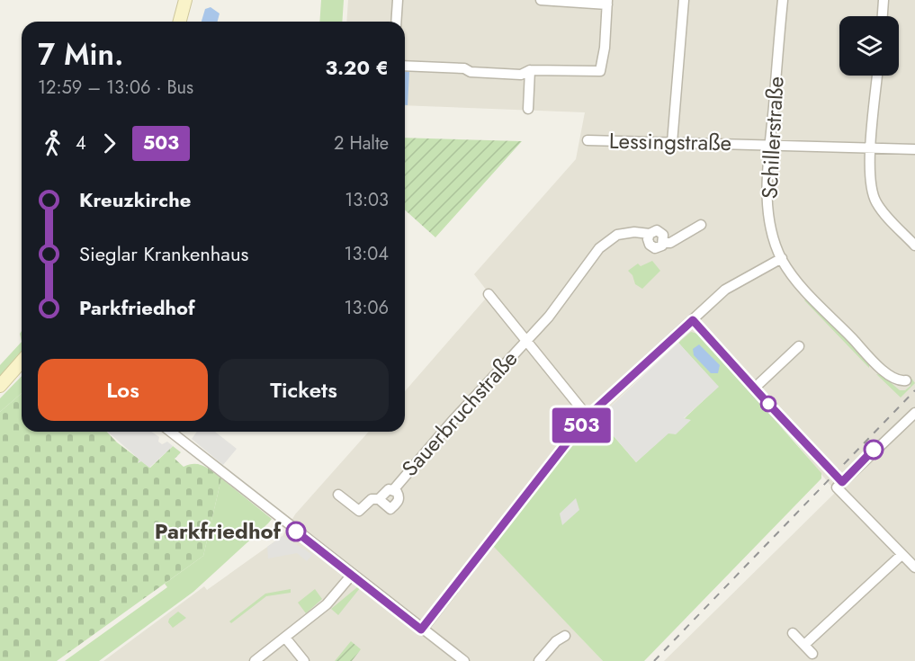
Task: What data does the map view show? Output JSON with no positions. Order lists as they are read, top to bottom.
{
  "streets": {
    "street": ["Schillerstraße", "Lessingstraße", "Sauerbruchstraße"]
  },
  "crossings": [
    ["Schillerstraße", "Lessingstraße"]
  ],
  "places": ["Parkfriedhof"],
  "lines": ["bus line 503"],
  "page": {
    "on_map": "503",
    "heading": ["7 Min.", "12:59 – 13:06 · Bus", "3.20 €"],
    "legs": ["4", "503", "2 Halte"],
    "list": [
      {
        "name": "Kreuzkirche",
        "value": "13:03"
      },
      {
        "name": "Sieglar Krankenhaus",
        "value": "13:04"
      },
      {
        "name": "Parkfriedhof",
        "value": "13:06"
      }
    ],
    "buttons": ["Los", "Tickets"]
  }
}
